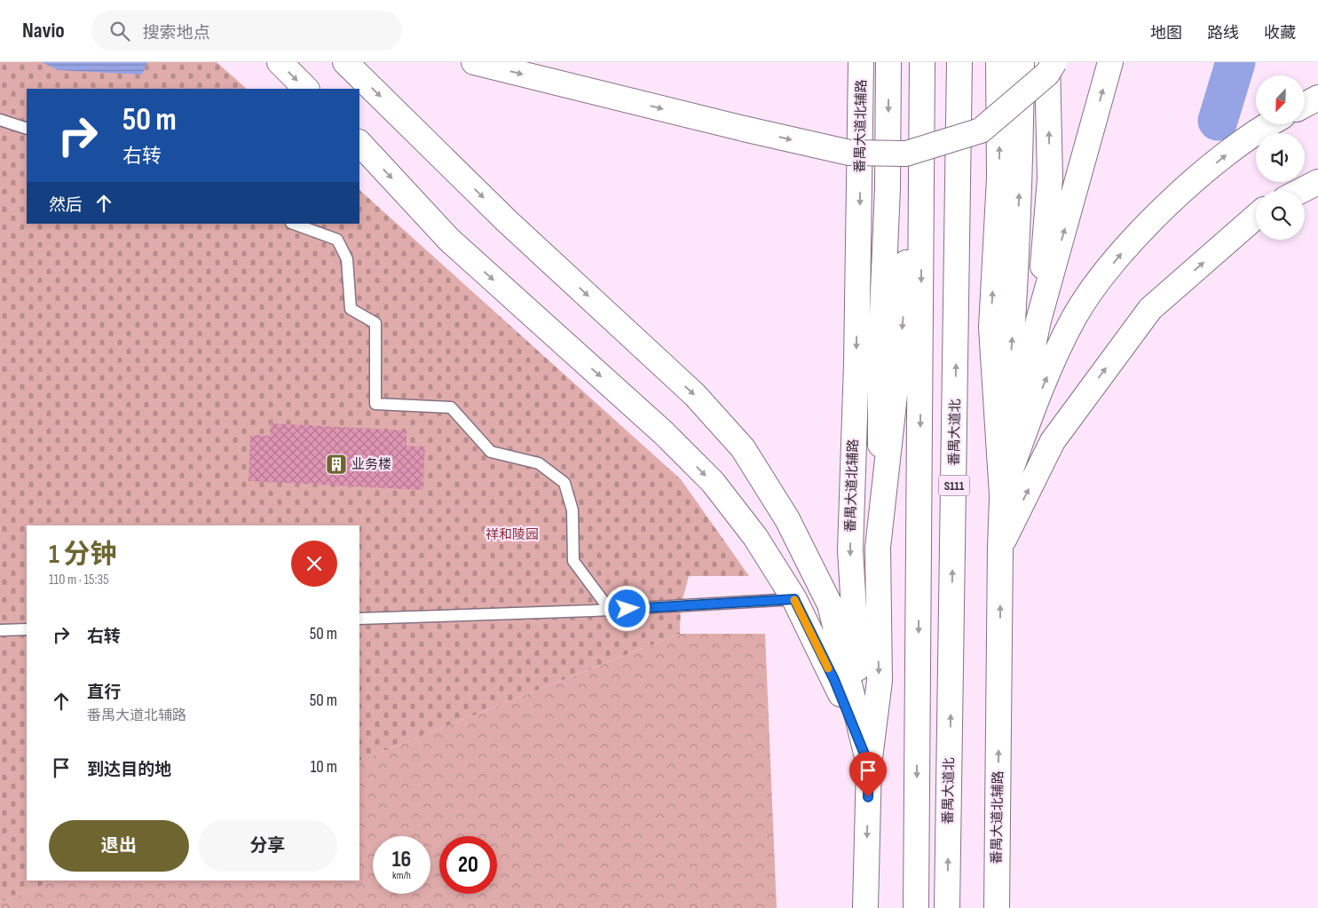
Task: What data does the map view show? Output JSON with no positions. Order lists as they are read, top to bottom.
{
  "streets": {
    "main road": ["番禺大道北辅路", "番禺大道北", "S111"]
  },
  "parks": ["祥和陵园"],
  "places": {
    "building": ["业务楼"]
  },
  "north": "bottom left",
  "page": {
    "header": "Navio",
    "search": "搜索地点",
    "nav": ["地图", "路线", "收藏"],
    "turn": ["50 m", "右转"],
    "then": "然后",
    "heading": ["1 分钟", "110 m · 15:35"],
    "list": [
      {
        "name": "右转",
        "value": "50 m"
      },
      {
        "name": "直行",
        "note": "番禺大道北辅路",
        "value": "50 m"
      },
      {
        "name": "到达目的地",
        "value": "10 m"
      }
    ],
    "buttons": ["退出", "分享"],
    "speed": "16 km/h",
    "limit": "20"
  }
}
